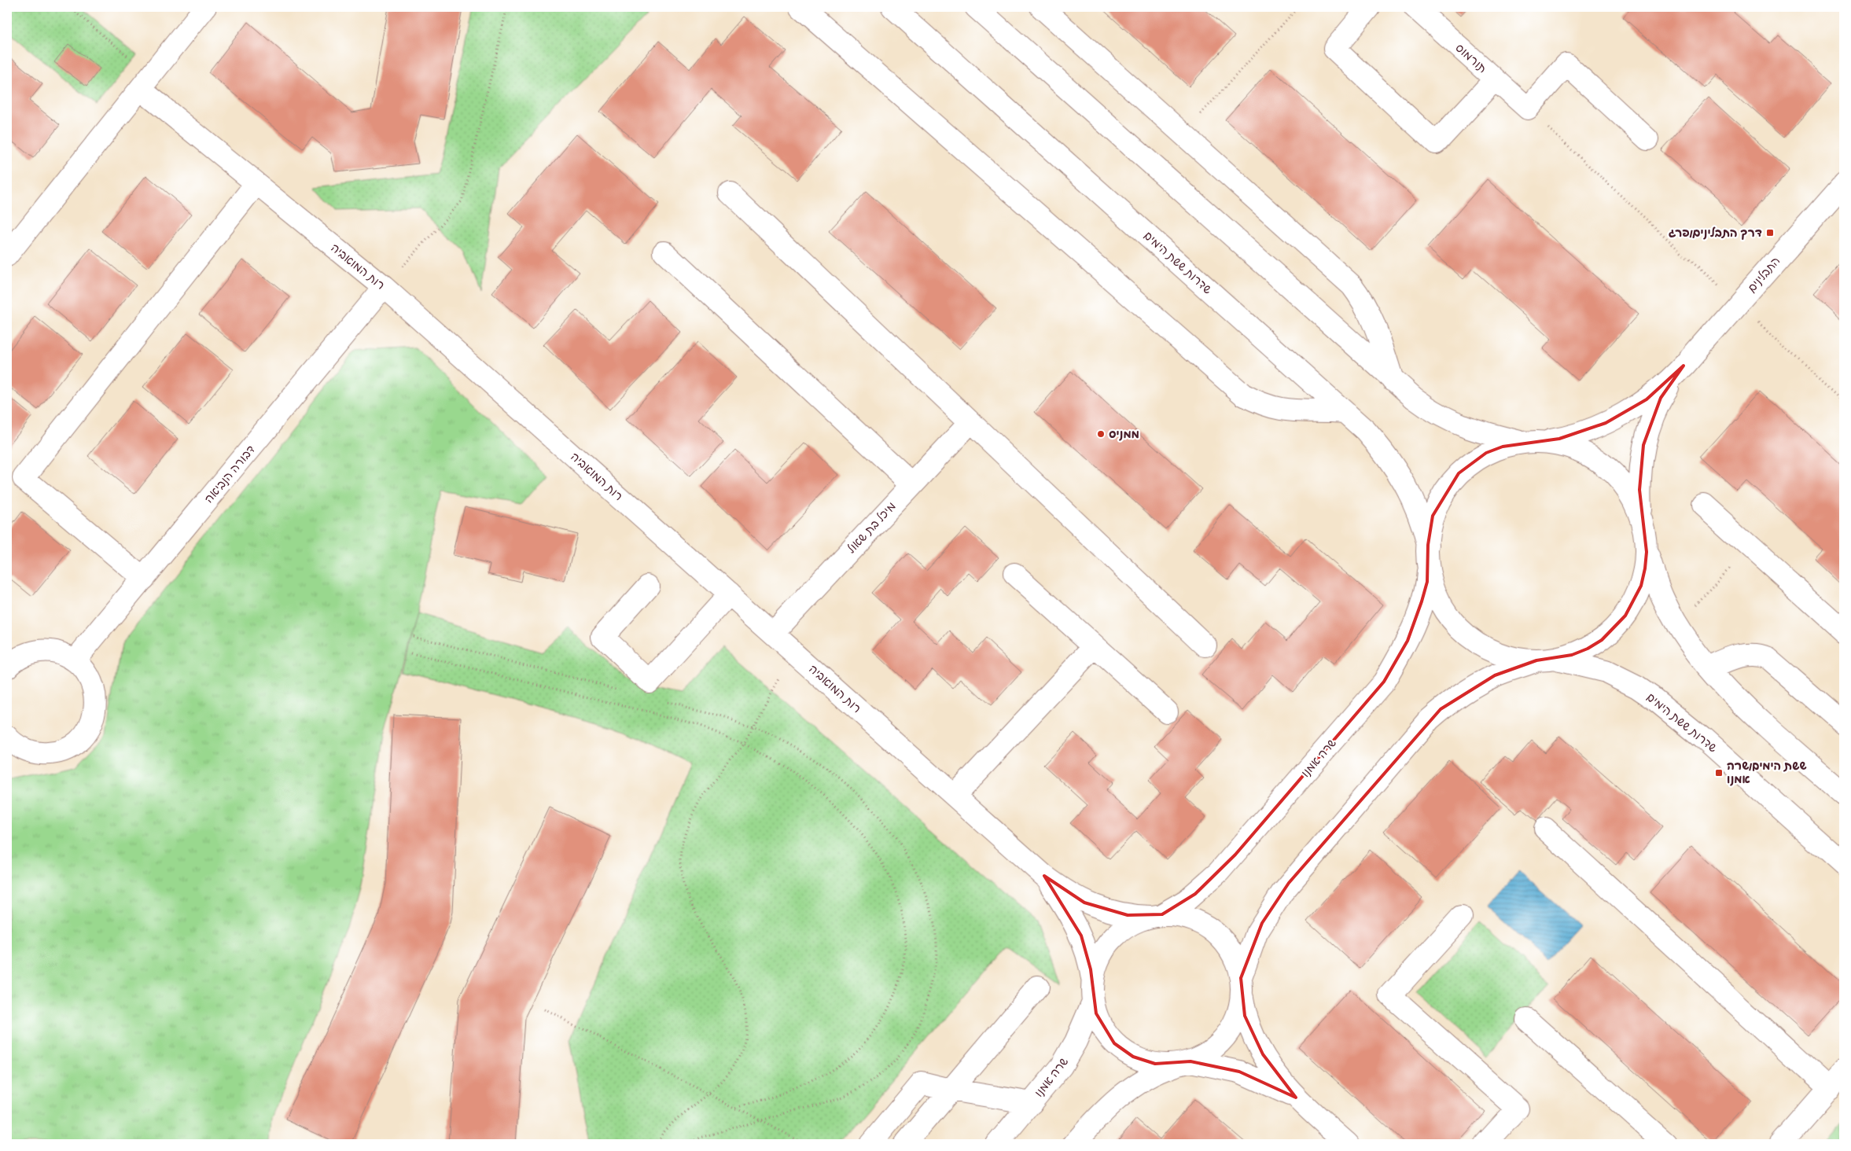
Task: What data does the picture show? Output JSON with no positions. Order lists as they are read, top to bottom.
{
  "streets": {
    "street": [
      "תורמוס",
      "שדרות ששת הימים",
      "רות המואביה",
      "התבלינים",
      "דבורה הנביאה",
      "מיכל בת שאול",
      "שרה אמנו"
    ]
  },
  "crossings": [
    ["שדרות ששת הימים", "שרה אמנו"],
    ["רות המואביה", "דבורה הנביאה"],
    ["רות המואביה", "מיכל בת שאול"],
    ["רות המואביה", "שרה אמנו"]
  ],
  "places": {
    "transit": ["דרך התבלינים/פרג", "ששת הימים/שרה אמנו"],
    "other": ["ממניס"]
  }
}
